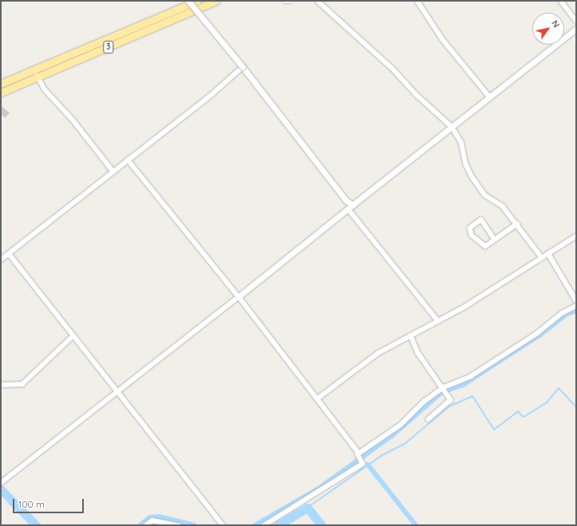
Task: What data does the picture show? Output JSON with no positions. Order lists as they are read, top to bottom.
{
  "streets": {
    "highway": ["3"]
  },
  "scale_bar": "100 m",
  "north": "top right"
}
